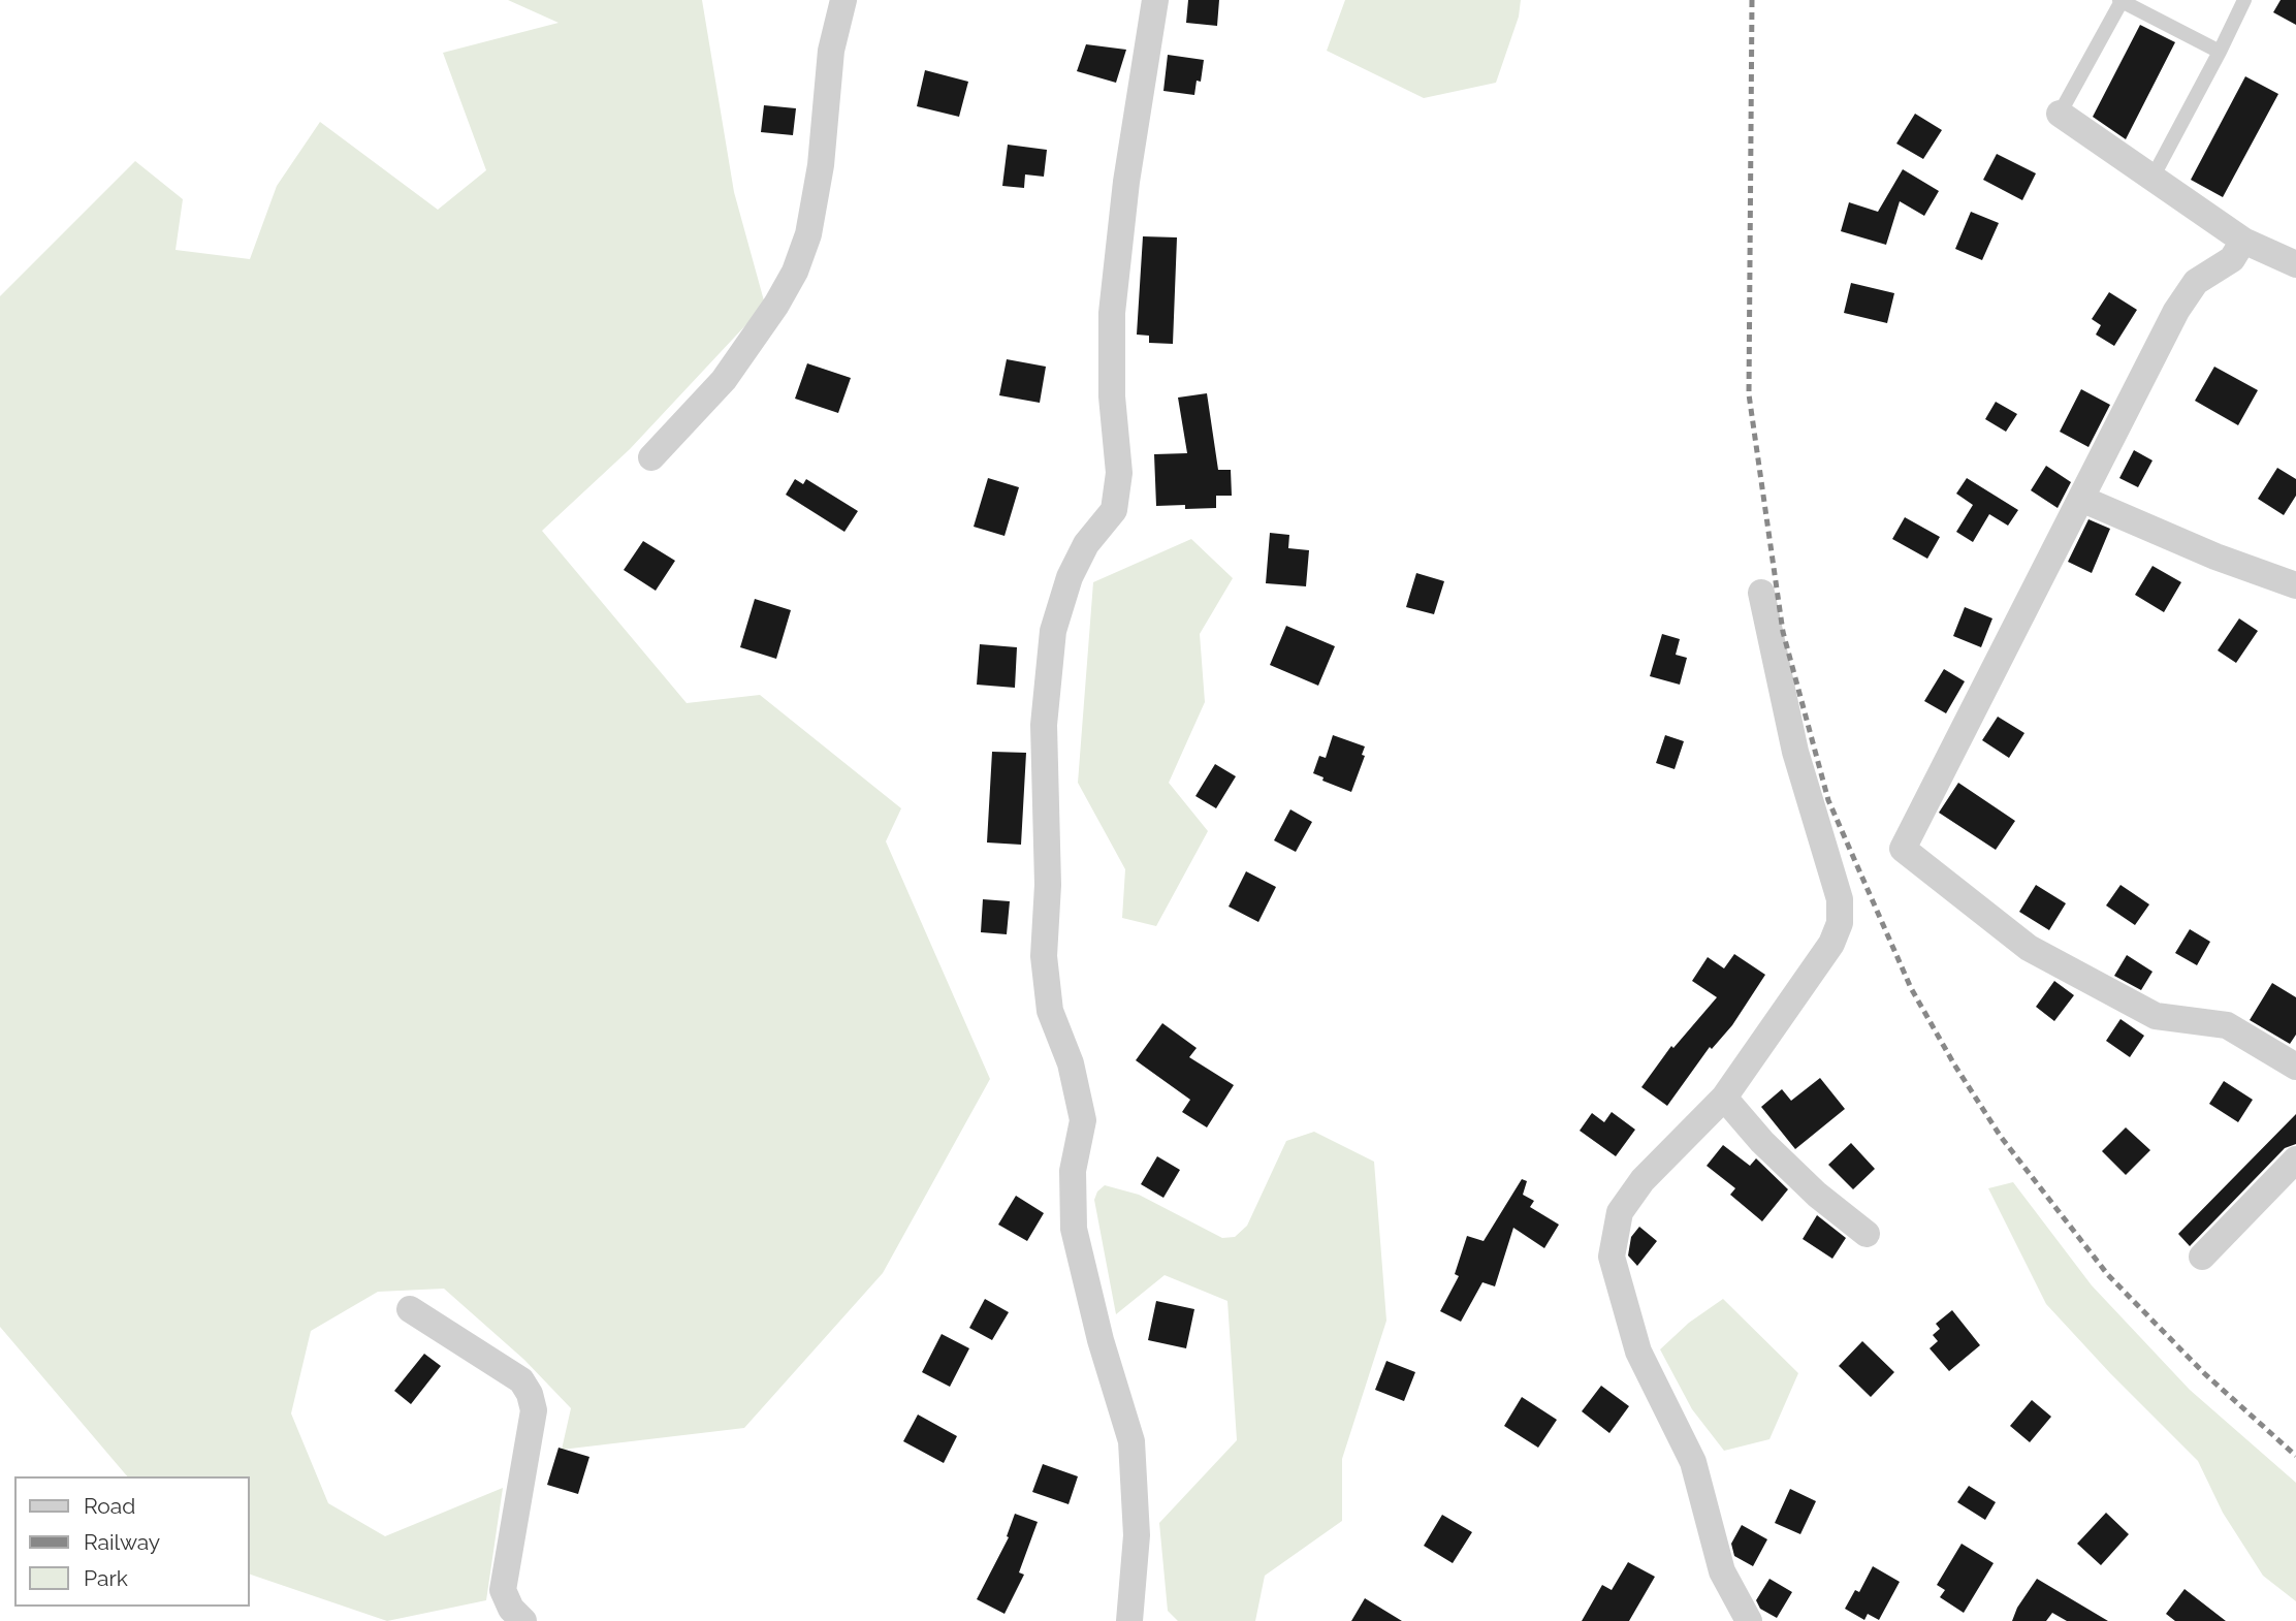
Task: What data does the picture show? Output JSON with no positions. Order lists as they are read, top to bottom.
{
  "legend": ["Road", "Railway", "Park"]
}
